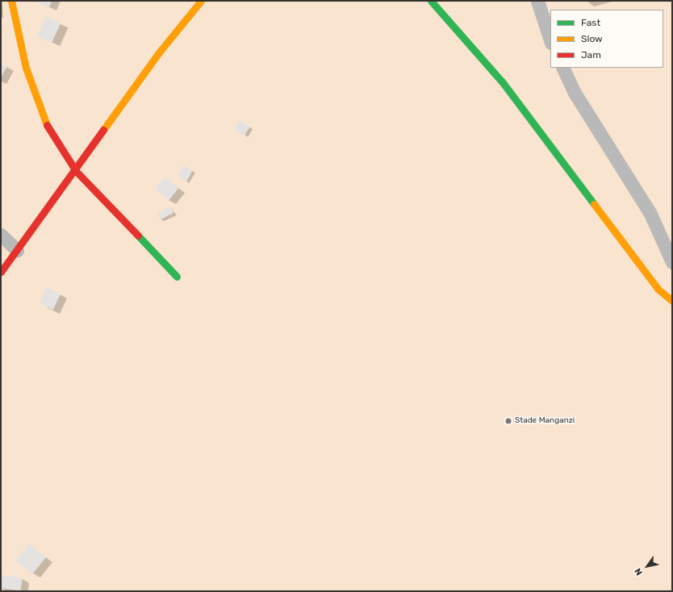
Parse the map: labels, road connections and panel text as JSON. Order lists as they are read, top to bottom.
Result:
{
  "places": ["Stade Manganzi"],
  "legend": ["Fast", "Slow", "Jam"],
  "north": "bottom left"
}
